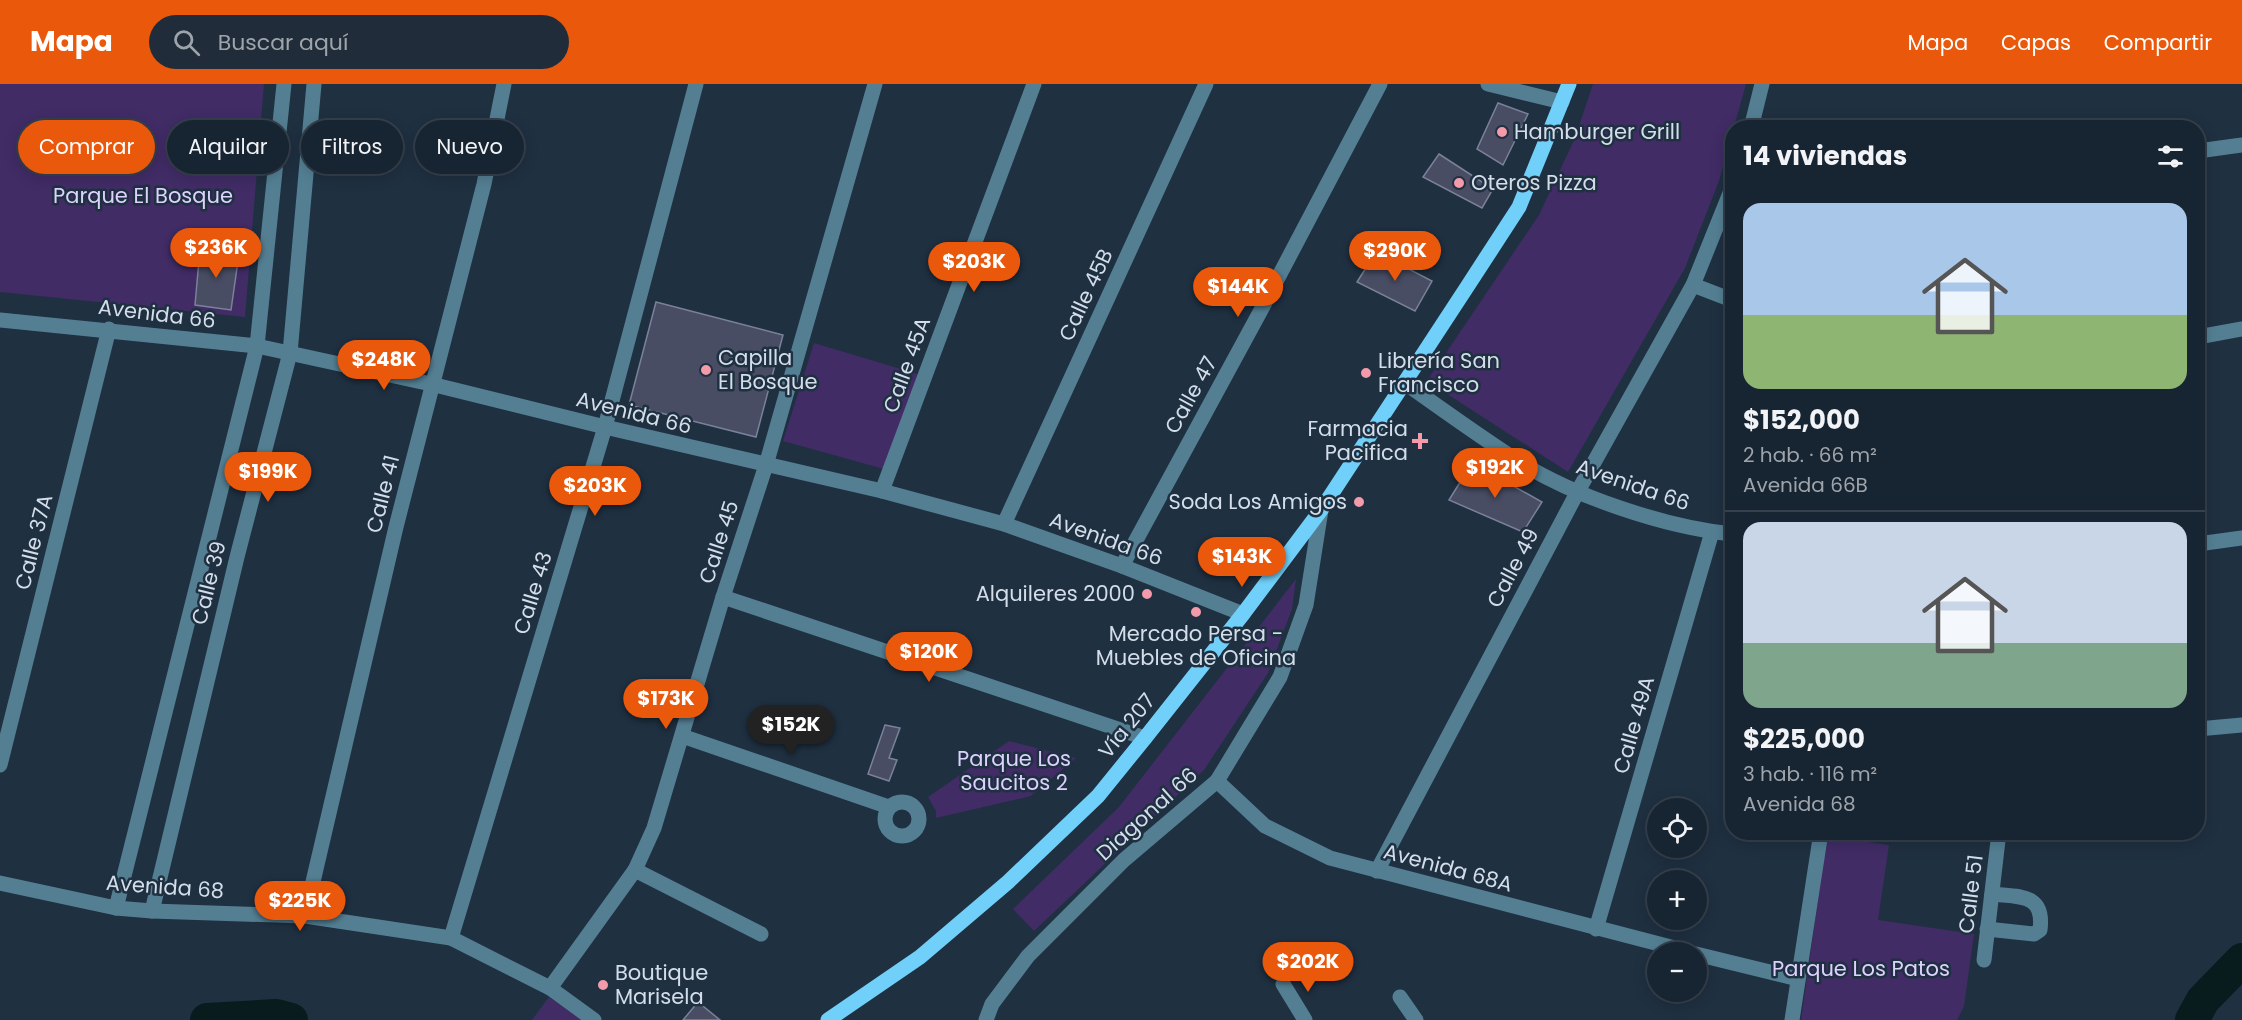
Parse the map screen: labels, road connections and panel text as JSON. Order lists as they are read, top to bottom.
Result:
{
  "streets": {
    "main road": ["Vía 207"],
    "street": [
      "Calle 45B",
      "Avenida 66",
      "Calle 45A",
      "Calle 47",
      "Calle 41",
      "Calle 37A",
      "Calle 45",
      "Calle 49",
      "Calle 39",
      "Calle 43",
      "Calle 49A",
      "Diagonal 66",
      "Avenida 68A",
      "Avenida 68",
      "Calle 51"
    ]
  },
  "crossings": [
    ["Calle 45B", "Avenida 66"],
    ["Avenida 66", "Calle 45A"],
    ["Avenida 66", "Calle 47"],
    ["Avenida 66", "Calle 41"],
    ["Avenida 66", "Calle 37A"],
    ["Avenida 66", "Calle 45"],
    ["Avenida 66", "Calle 49"],
    ["Avenida 66", "Calle 39"],
    ["Avenida 66", "Calle 43"],
    ["Avenida 66", "Calle 49A"],
    ["Avenida 66", "Vía 207"],
    ["Calle 41", "Avenida 68"],
    ["Calle 45", "Avenida 68"],
    ["Calle 49", "Avenida 68A"],
    ["Calle 39", "Avenida 68"],
    ["Calle 43", "Avenida 68"],
    ["Calle 49A", "Avenida 68A"],
    ["Vía 207", "Diagonal 66"],
    ["Diagonal 66", "Avenida 68A"]
  ],
  "parks": ["Parque El Bosque", "Parque Los Saucitos 2", "Parque Los Patos"],
  "places": {
    "other": [
      "Hamburger Grill",
      "Oteros Pizza",
      "Capilla El Bosque",
      "Librería San Francisco",
      "Soda Los Amigos",
      "Alquileres 2000",
      "Mercado Persa - Muebles de Oficina",
      "Boutique Marisela"
    ],
    "health": ["Farmacia Pacifica"]
  },
  "page": {
    "header": "Mapa",
    "search": "Buscar aquí",
    "nav": ["Mapa", "Capas", "Compartir"],
    "chip": [
      "Comprar",
      "Alquilar",
      "Filtros",
      "Nuevo"
    ],
    "heading": "14 viviendas",
    "list": [
      {
        "name": "$152,000",
        "note": "2 hab. · 66 m² · Avenida 66B"
      },
      {
        "name": "$225,000",
        "note": "3 hab. · 116 m² · Avenida 68"
      }
    ],
    "price": [
      "$236K",
      "$290K",
      "$203K",
      "$144K",
      "$248K",
      "$192K",
      "$199K",
      "$203K",
      "$143K",
      "$120K",
      "$173K",
      "$152K",
      "$225K",
      "$202K"
    ],
    "map_buttons": ["+", "−"]
  }
}
